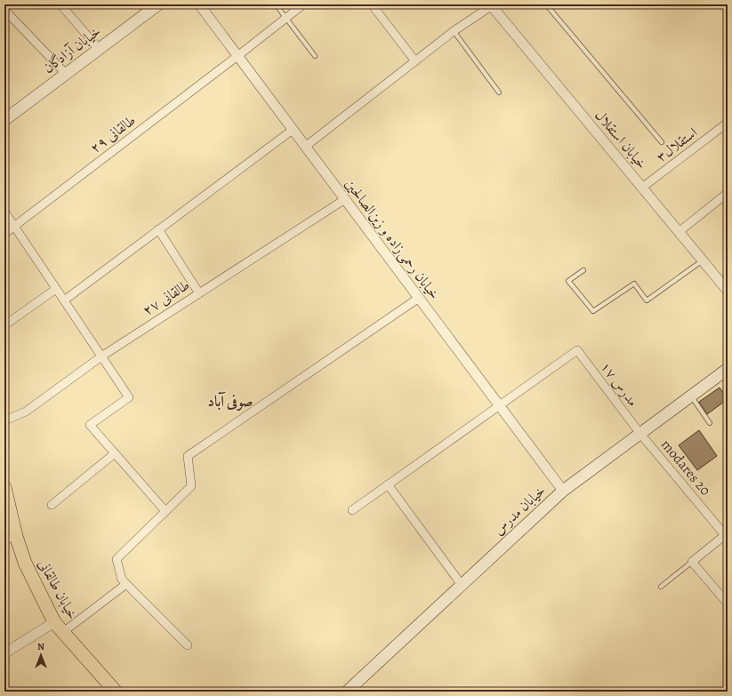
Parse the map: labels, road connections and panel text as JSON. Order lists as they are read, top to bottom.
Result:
{
  "streets": {
    "main road": ["خیابان آزادگان", "خیابان مدرس", "خیابان طالقانی"],
    "street": [
      "طالقانی ۲۹",
      "خیابان استقلال",
      "استقلال۳",
      "خیابان رحمی‌زاده و زین‌الصالحین",
      "طالقانی ۲۷",
      "مدرس ۱۷",
      "modares 20"
    ]
  },
  "crossings": [
    ["طالقانی ۲۹", "خیابان رحمی‌زاده و زین‌الصالحین"],
    ["خیابان استقلال", "استقلال۳"],
    ["خیابان رحمی‌زاده و زین‌الصالحین", "طالقانی ۲۷"],
    ["خیابان رحمی‌زاده و زین‌الصالحین", "مدرس ۱۷"],
    ["خیابان رحمی‌زاده و زین‌الصالحین", "خیابان مدرس"],
    ["مدرس ۱۷", "modares 20"],
    ["مدرس ۱۷", "خیابان مدرس"],
    ["modares 20", "خیابان مدرس"]
  ],
  "districts": ["صوفی آباد"],
  "north": "top"
}
